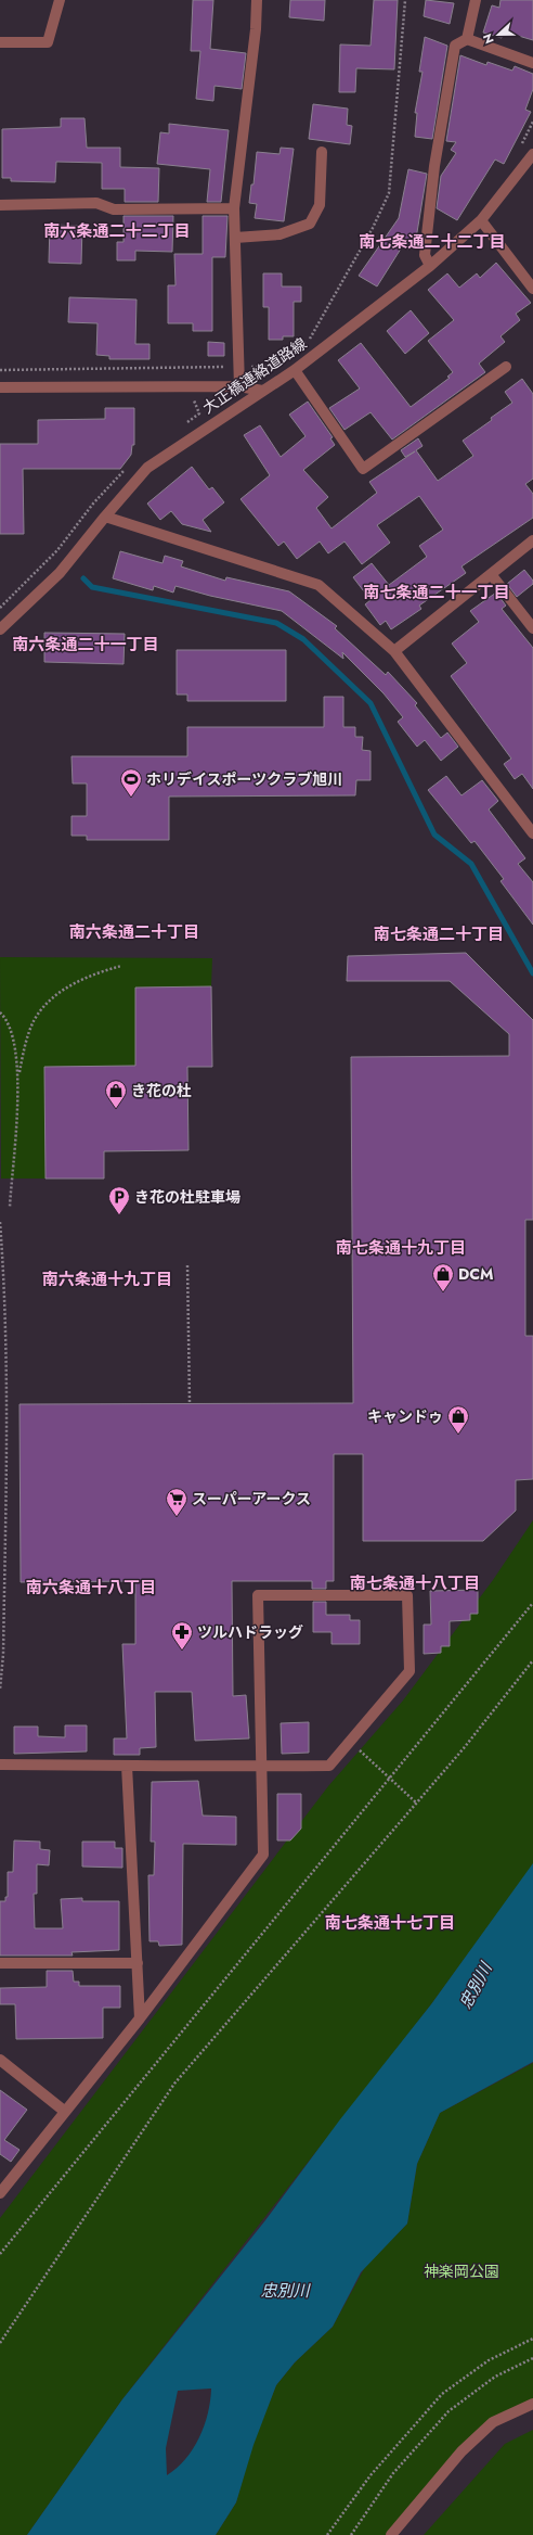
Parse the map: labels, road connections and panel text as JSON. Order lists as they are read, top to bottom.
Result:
{
  "streets": {
    "street": ["大正橋連絡道路線"]
  },
  "districts": [
    "南六条通二十二丁目",
    "南七条通二十二丁目",
    "南七条通二十一丁目",
    "南六条通二十一丁目",
    "南六条通二十丁目",
    "南七条通二十丁目",
    "南七条通十九丁目",
    "南六条通十九丁目",
    "南七条通十八丁目",
    "南六条通十八丁目",
    "南七条通十七丁目"
  ],
  "water": ["忠別川"],
  "parks": ["神楽岡公園"],
  "places": {
    "sports": ["ホリデイスポーツクラブ旭川"],
    "shop": ["き花の杜", "DCM", "キャンドゥ"],
    "parking": ["き花の杜駐車場"],
    "supermarket": ["スーパーアークス"],
    "pharmacy": ["ツルハドラッグ"]
  },
  "north": "left"
}
